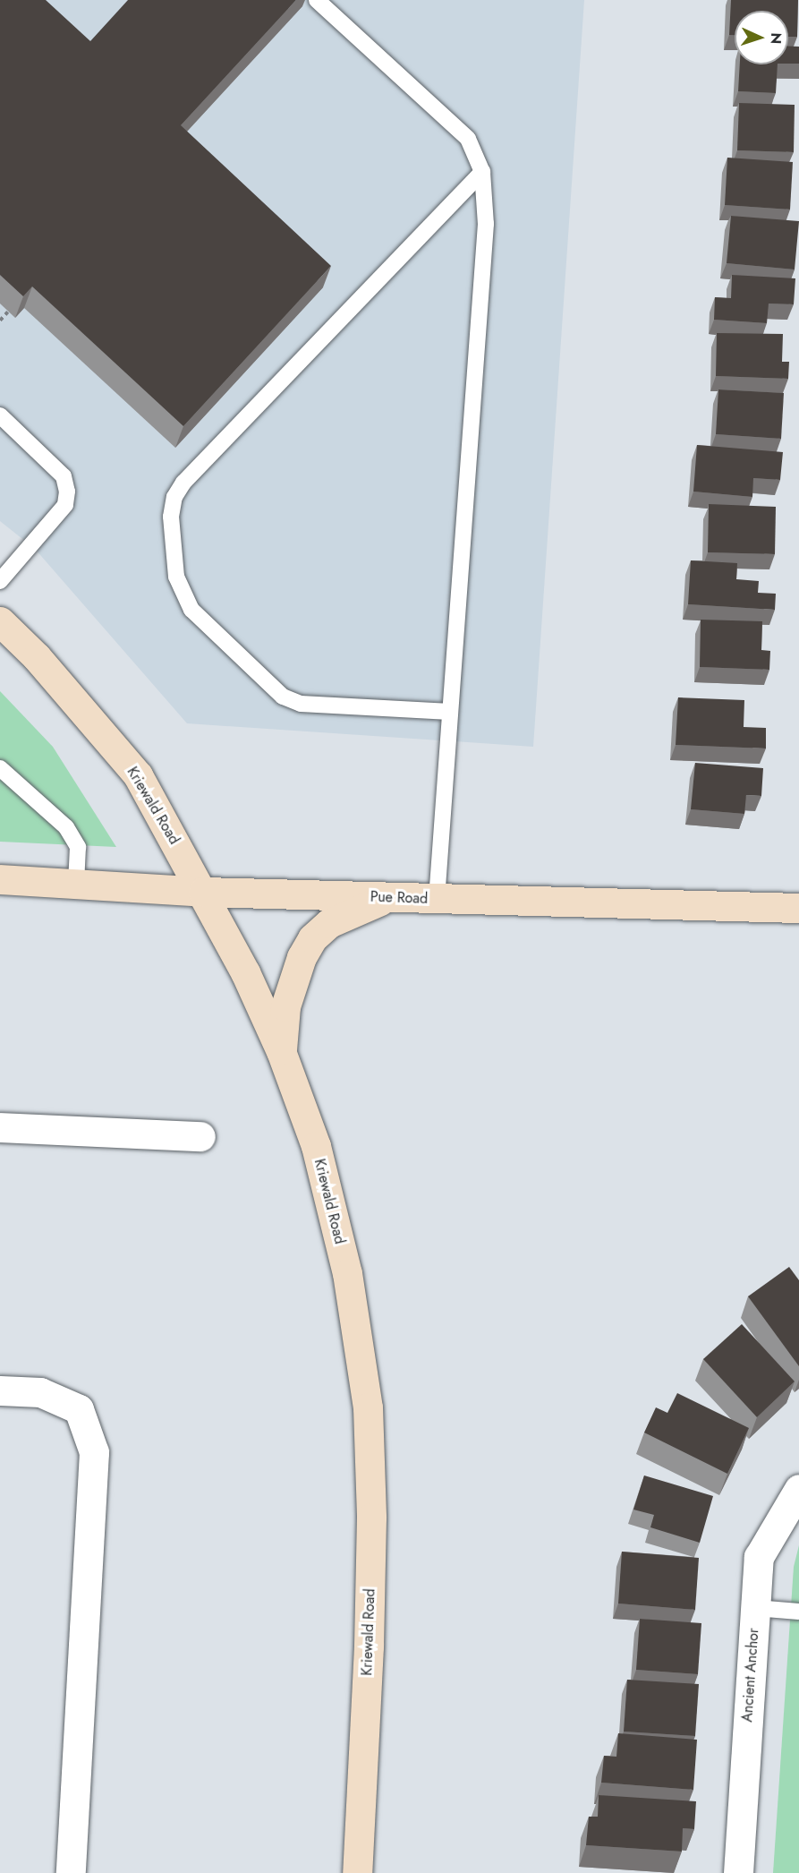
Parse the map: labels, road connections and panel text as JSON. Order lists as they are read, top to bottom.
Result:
{
  "streets": {
    "street": ["Kriewald Road", "Pue Road", "Ancient Anchor"]
  },
  "crossings": [
    ["Kriewald Road", "Pue Road"]
  ],
  "north": "right"
}
